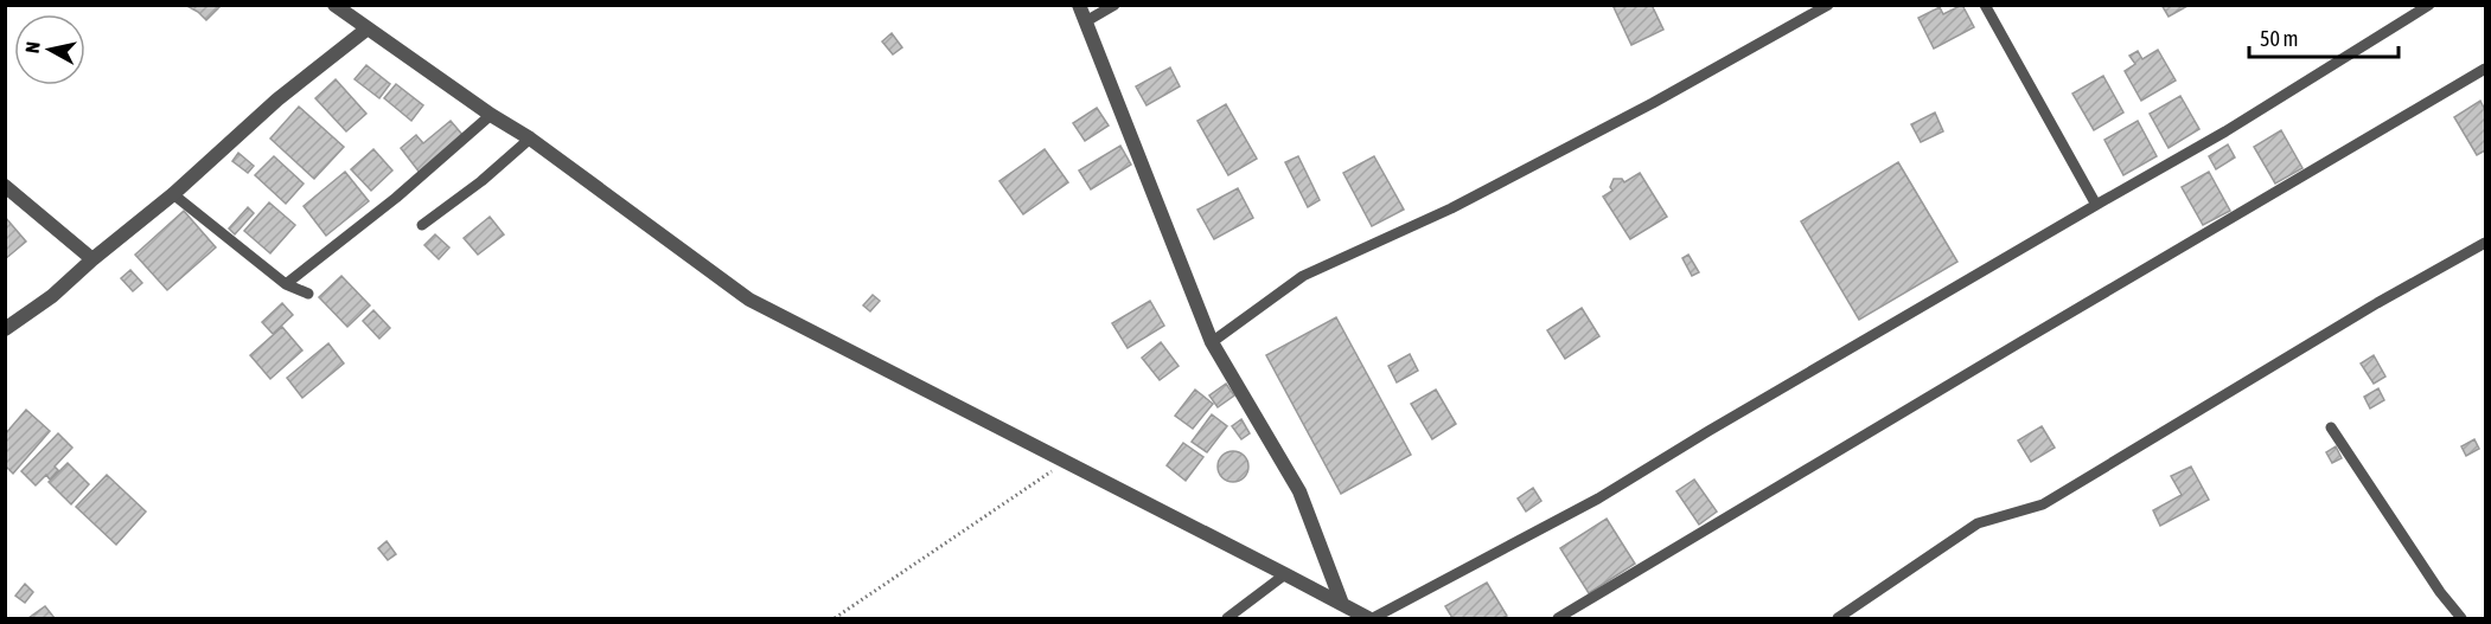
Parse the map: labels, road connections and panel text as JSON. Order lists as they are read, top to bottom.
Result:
{
  "scale_bar": "50 m",
  "north": "left"
}
